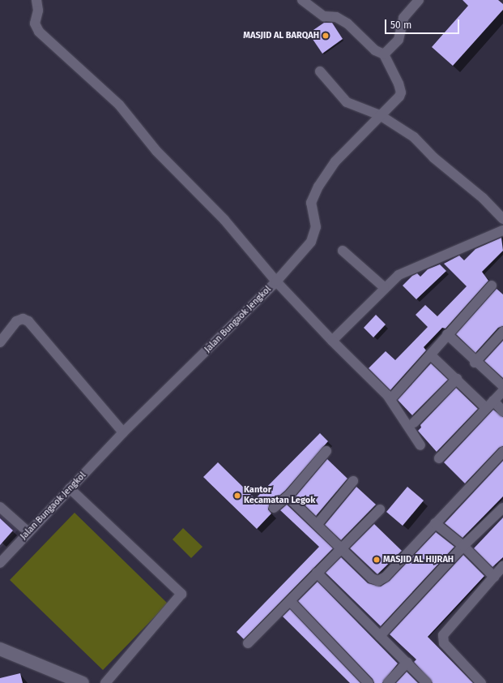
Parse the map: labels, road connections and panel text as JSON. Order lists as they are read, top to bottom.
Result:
{
  "streets": {
    "street": ["Jalan Bungaok Jengkol"]
  },
  "places": ["MASJID AL BARQAH", "Kantor Kecamatan Legok", "MASJID AL HIJRAH"],
  "scale_bar": "50 m"
}
